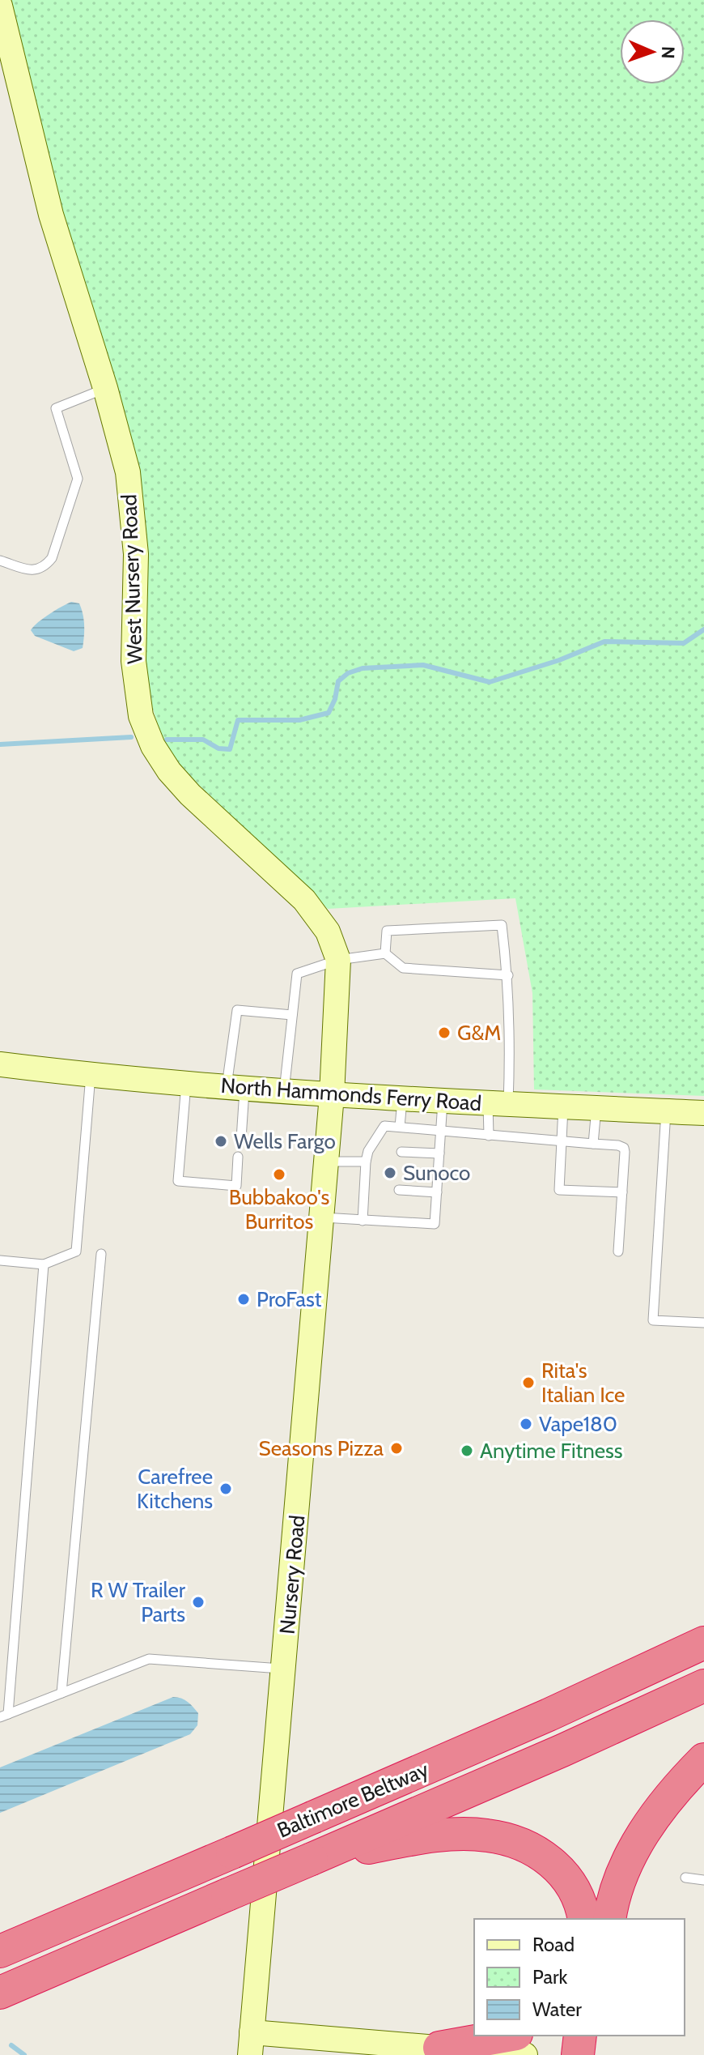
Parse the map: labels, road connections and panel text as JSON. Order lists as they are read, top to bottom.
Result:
{
  "streets": {
    "highway": ["Baltimore Beltway"],
    "main road": ["West Nursery Road", "North Hammonds Ferry Road", "Nursery Road"]
  },
  "crossings": [
    ["West Nursery Road", "North Hammonds Ferry Road"],
    ["West Nursery Road", "Nursery Road"],
    ["North Hammonds Ferry Road", "Nursery Road"]
  ],
  "places": [
    "G&M",
    "Wells Fargo",
    "Sunoco",
    "Bubbakoo's Burritos",
    "ProFast",
    "Rita's Italian Ice",
    "Vape180",
    "Seasons Pizza",
    "Anytime Fitness",
    "Carefree Kitchens",
    "R W Trailer Parts"
  ],
  "legend": ["Road", "Park", "Water"],
  "north": "right"
}
